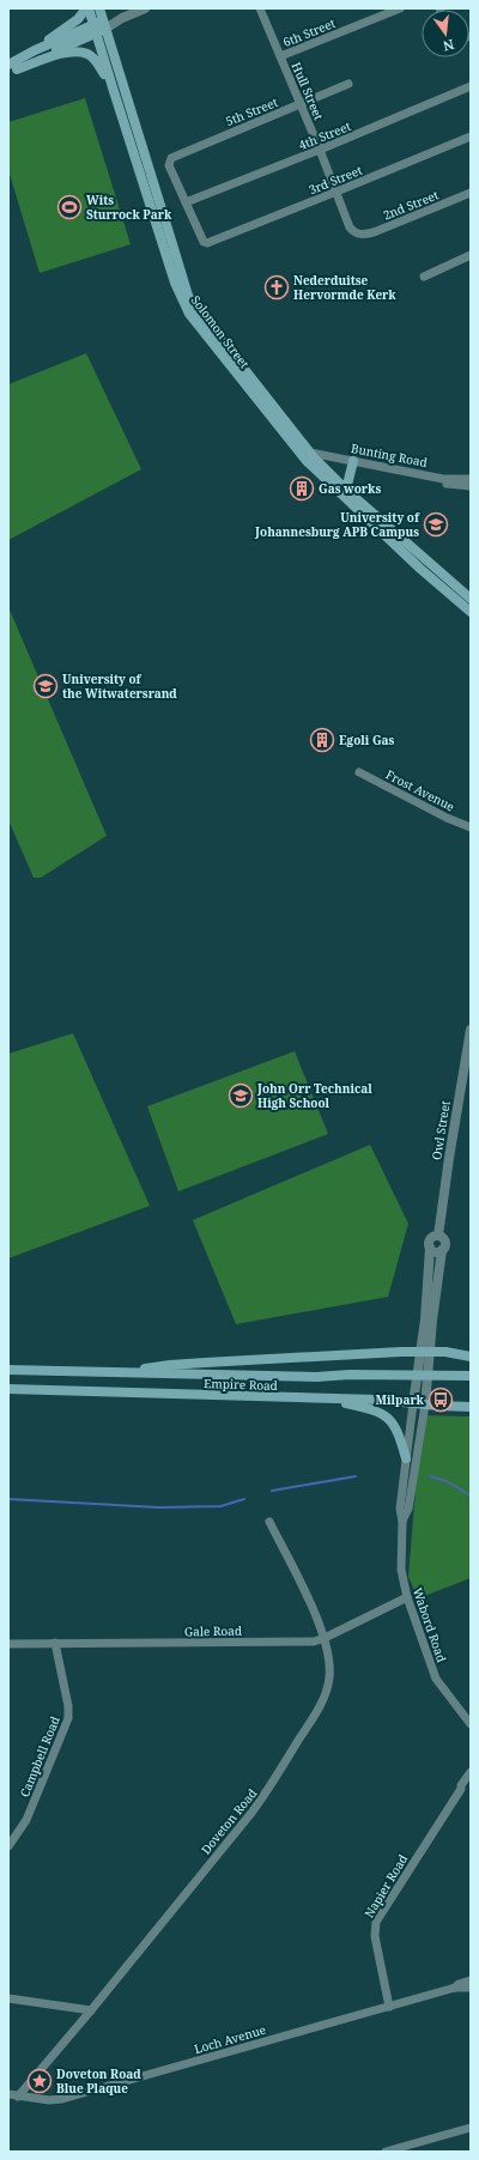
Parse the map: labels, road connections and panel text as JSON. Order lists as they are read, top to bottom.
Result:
{
  "streets": {
    "main road": ["Solomon Street", "Empire Road"],
    "street": [
      "6th Street",
      "Hull Street",
      "5th Street",
      "4th Street",
      "3rd Street",
      "2nd Street",
      "Bunting Road",
      "Frost Avenue",
      "Owl Street",
      "Wabord Road",
      "Gale Road",
      "Campbell Road",
      "Doveton Road",
      "Napier Road",
      "Loch Avenue"
    ]
  },
  "crossings": [
    ["6th Street", "Hull Street"],
    ["Hull Street", "5th Street"],
    ["Hull Street", "4th Street"],
    ["Hull Street", "3rd Street"],
    ["Hull Street", "2nd Street"],
    ["5th Street", "4th Street"],
    ["5th Street", "3rd Street"],
    ["4th Street", "3rd Street"],
    ["Solomon Street", "Bunting Road"],
    ["Empire Road", "Wabord Road"],
    ["Wabord Road", "Gale Road"],
    ["Gale Road", "Campbell Road"],
    ["Gale Road", "Doveton Road"],
    ["Doveton Road", "Loch Avenue"],
    ["Napier Road", "Loch Avenue"]
  ],
  "places": {
    "sports": ["Wits Sturrock Park"],
    "church": ["Nederduitse Hervormde Kerk"],
    "building": ["Gas works", "Egoli Gas"],
    "school or university": ["University of Johannesburg APB Campus", "University of the Witwatersrand", "John Orr Technical High School"],
    "bus stop": ["Milpark"],
    "place": ["Doveton Road Blue Plaque"]
  },
  "north": "bottom"
}
